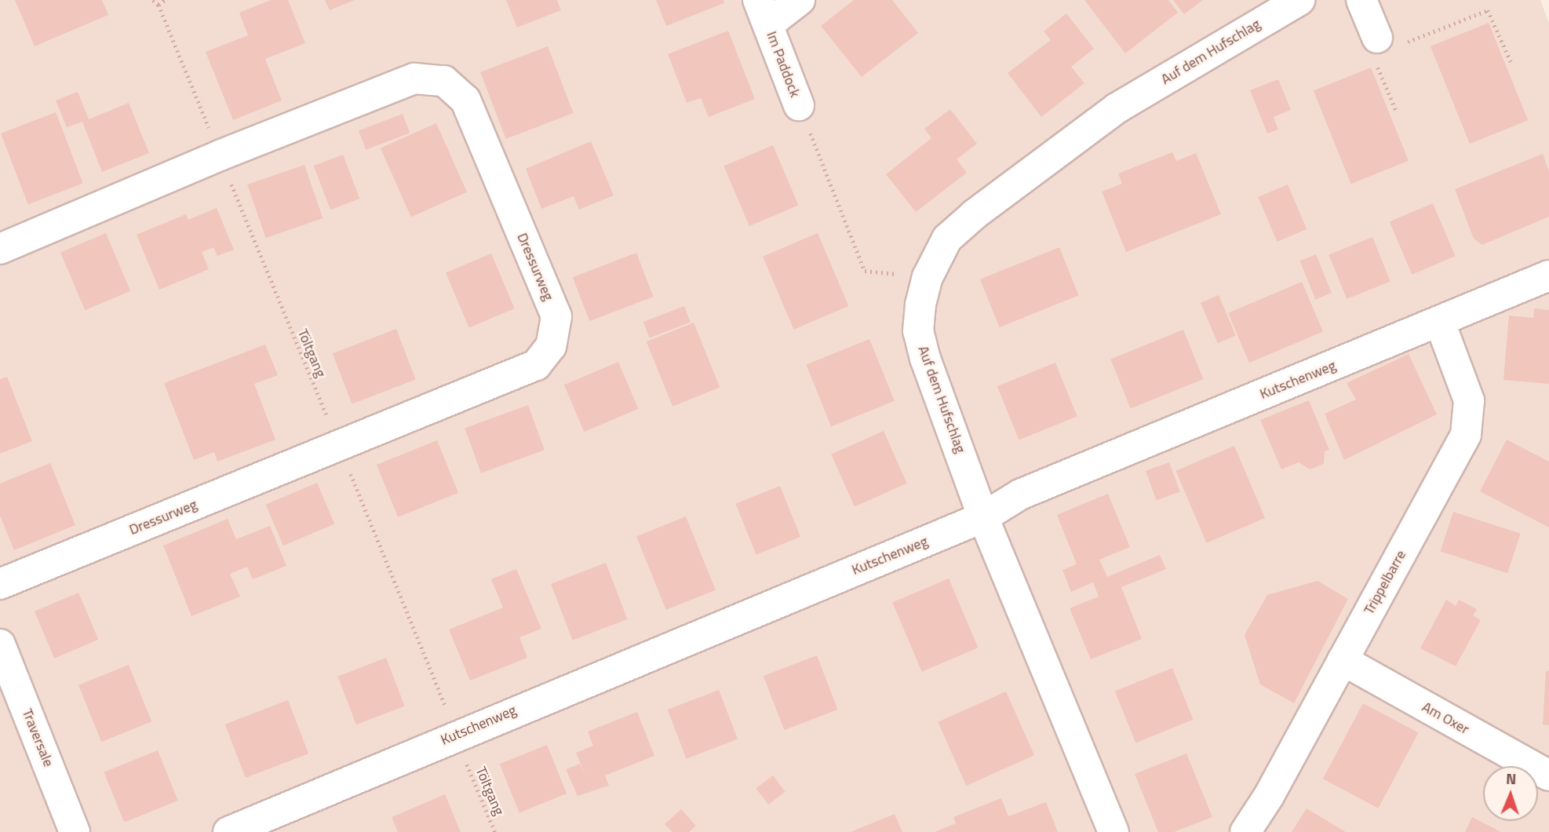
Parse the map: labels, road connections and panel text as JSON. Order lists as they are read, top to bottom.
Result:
{
  "streets": {
    "street": [
      "Auf dem Hufschlag",
      "Im Paddock",
      "Dressurweg",
      "Kutschenweg",
      "Trippelbarre",
      "Am Oxer",
      "Traversale"
    ],
    "path": ["Töltgang"]
  },
  "crossings": [
    ["Auf dem Hufschlag", "Kutschenweg"],
    ["Dressurweg", "Töltgang"],
    ["Kutschenweg", "Trippelbarre"],
    ["Trippelbarre", "Am Oxer"]
  ],
  "north": "top"
}
